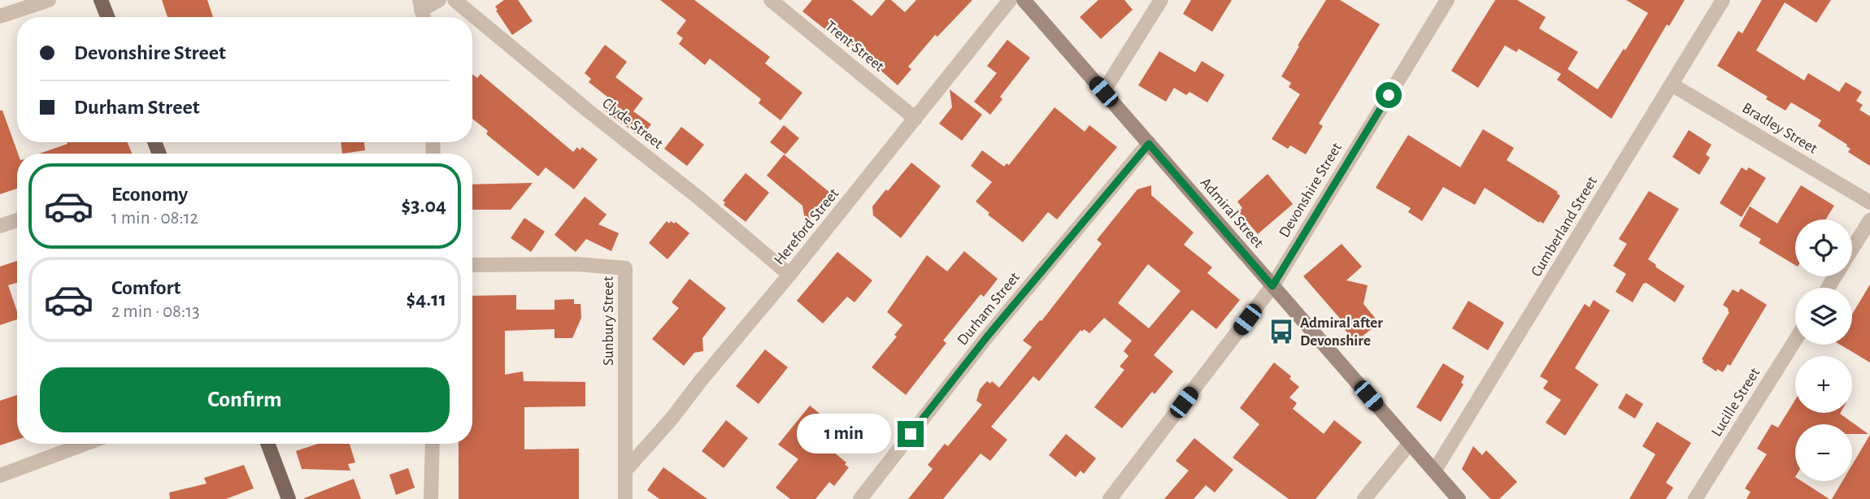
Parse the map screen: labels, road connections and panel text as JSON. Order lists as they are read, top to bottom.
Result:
{
  "streets": {
    "main road": ["Admiral Street"],
    "street": [
      "Trent Street",
      "Clyde Street",
      "Bradley Street",
      "Devonshire Street",
      "Hereford Street",
      "Cumberland Street",
      "Durham Street",
      "Sunbury Street",
      "Lucille Street"
    ]
  },
  "crossings": [
    ["Trent Street", "Hereford Street"],
    ["Clyde Street", "Hereford Street"],
    ["Bradley Street", "Cumberland Street"],
    ["Devonshire Street", "Admiral Street"],
    ["Admiral Street", "Cumberland Street"],
    ["Admiral Street", "Durham Street"],
    ["Hereford Street", "Sunbury Street"]
  ],
  "places": {
    "bus stop": ["Admiral after Devonshire"]
  },
  "page": {
    "banner": ["Devonshire Street", "Durham Street"],
    "list": [
      {
        "name": "Economy",
        "note": "1 min · 08:12",
        "value": "$3.04"
      },
      {
        "name": "Comfort",
        "note": "2 min · 08:13",
        "value": "$4.11"
      }
    ],
    "map_buttons": ["+", "−"],
    "buttons": "Confirm",
    "bubble": "1 min"
  }
}
